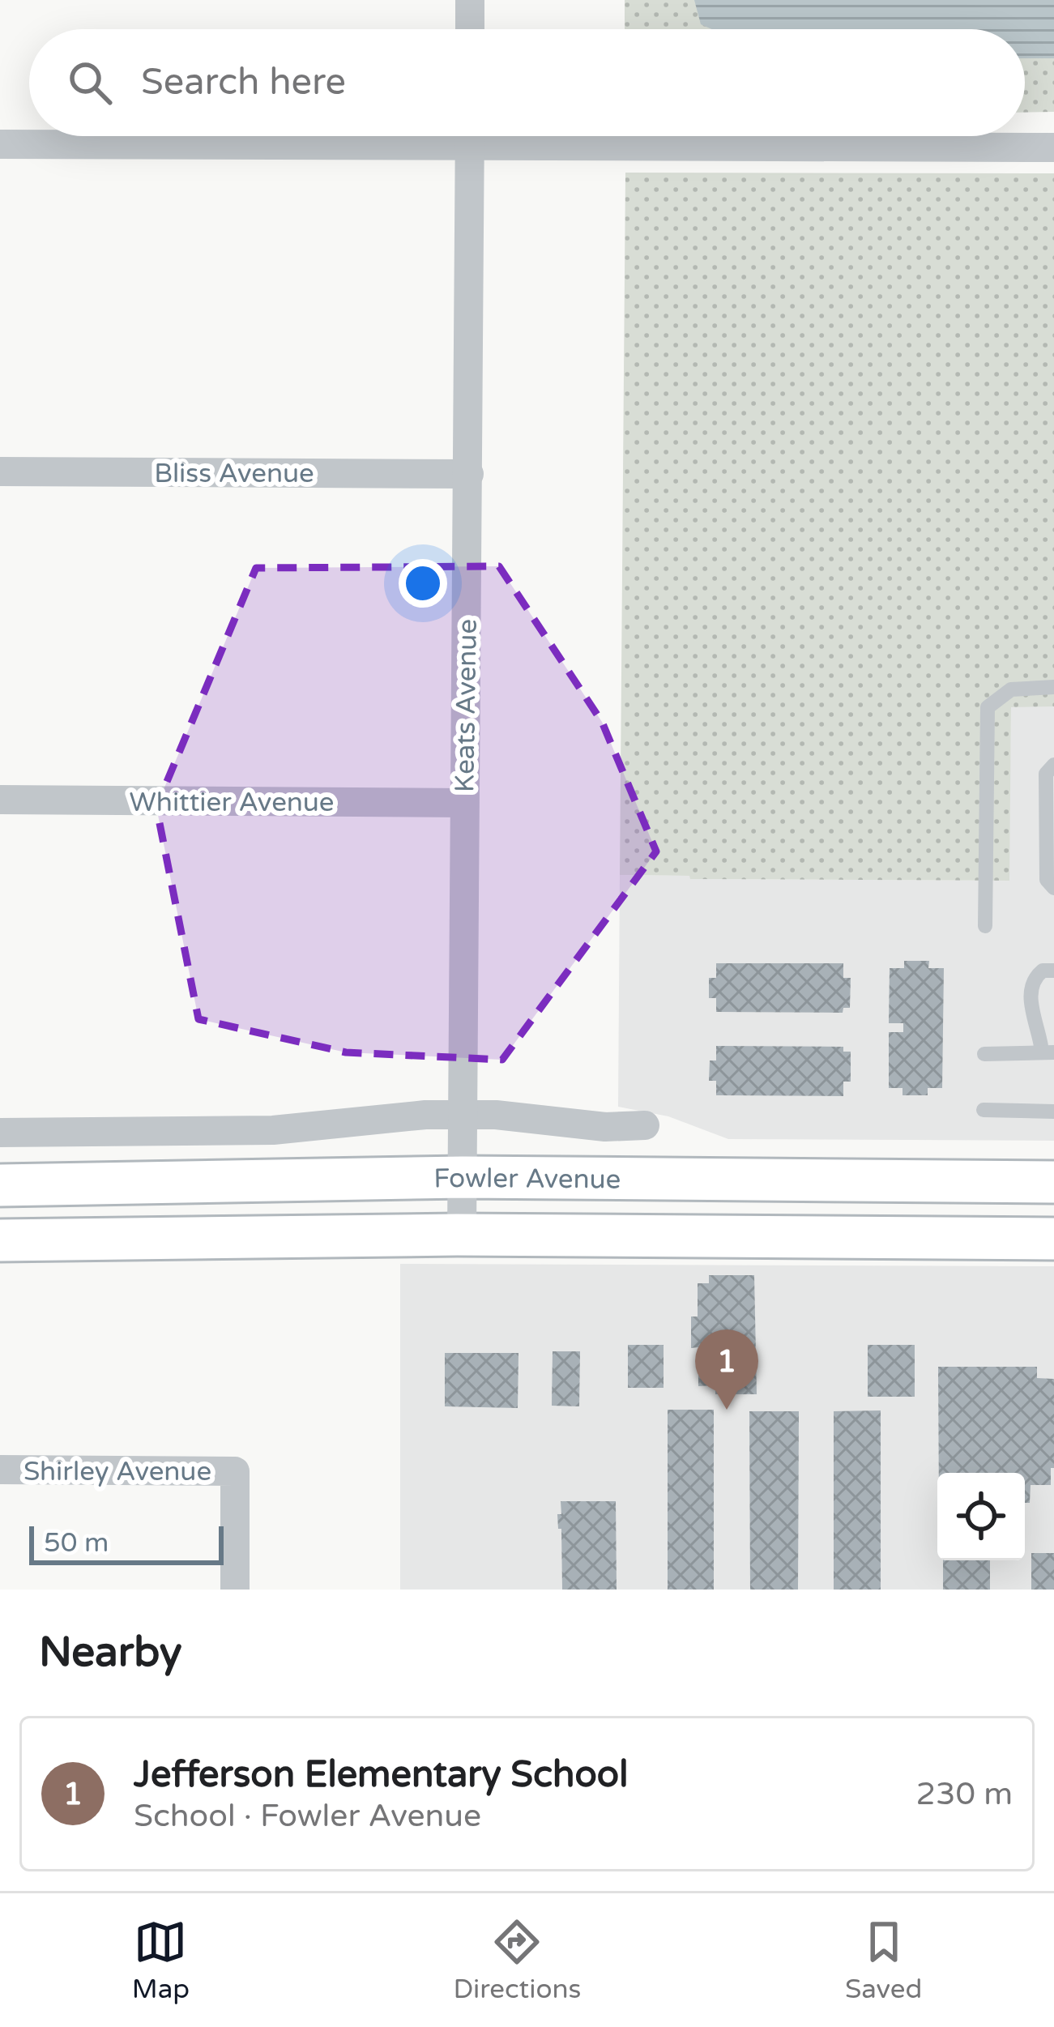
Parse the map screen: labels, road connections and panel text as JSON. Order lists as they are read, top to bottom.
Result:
{
  "streets": {
    "main road": ["Fowler Avenue"],
    "street": [
      "Bliss Avenue",
      "Keats Avenue",
      "Whittier Avenue",
      "Shirley Avenue"
    ]
  },
  "crossings": [
    ["Bliss Avenue", "Keats Avenue"],
    ["Keats Avenue", "Whittier Avenue"],
    ["Keats Avenue", "Fowler Avenue"]
  ],
  "scale_bar": "50 m",
  "page": {
    "search": "Search here",
    "pins": "1",
    "scale": "50 m",
    "heading": "Nearby",
    "list": [
      {
        "mark": "1",
        "name": "Jefferson Elementary School",
        "note": "School · Fowler Avenue",
        "value": "230 m"
      }
    ],
    "nav": ["Map", "Directions", "Saved"]
  }
}
